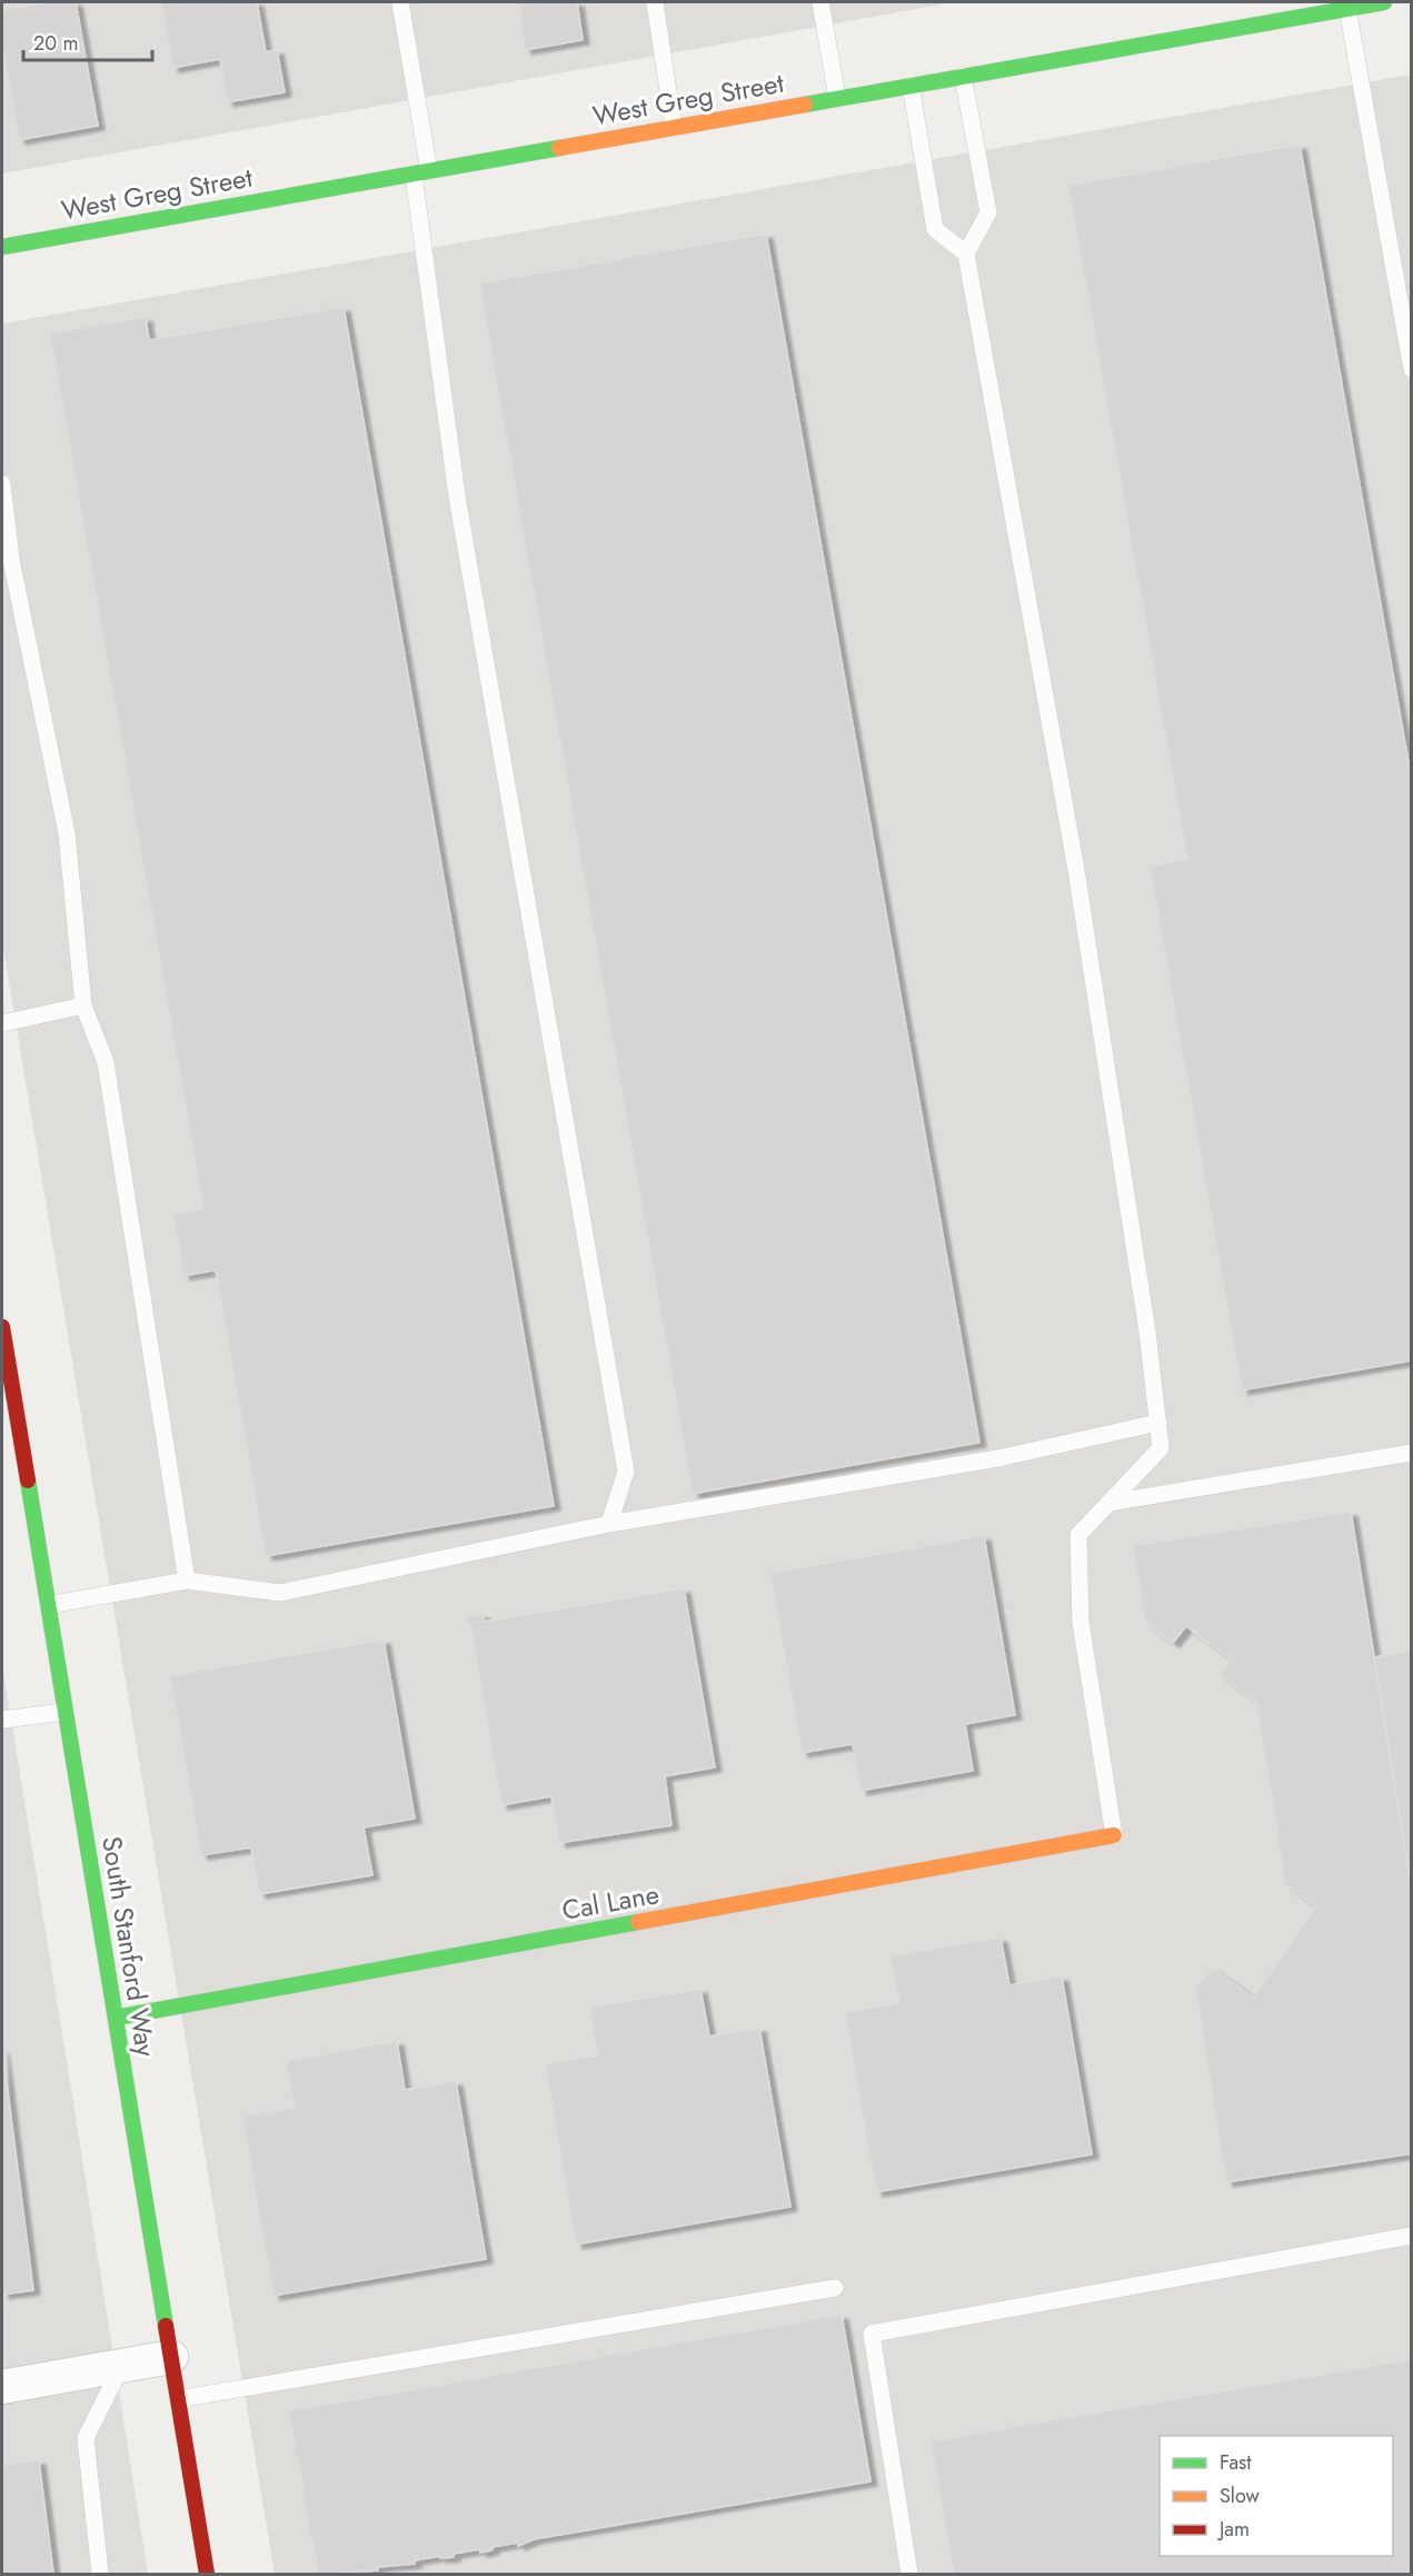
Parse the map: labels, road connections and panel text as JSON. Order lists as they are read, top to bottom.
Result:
{
  "streets": {
    "street": ["West Greg Street", "Cal Lane", "South Stanford Way"]
  },
  "crossings": [
    ["Cal Lane", "South Stanford Way"]
  ],
  "legend": ["Fast", "Slow", "Jam"],
  "scale_bar": "20 m"
}
